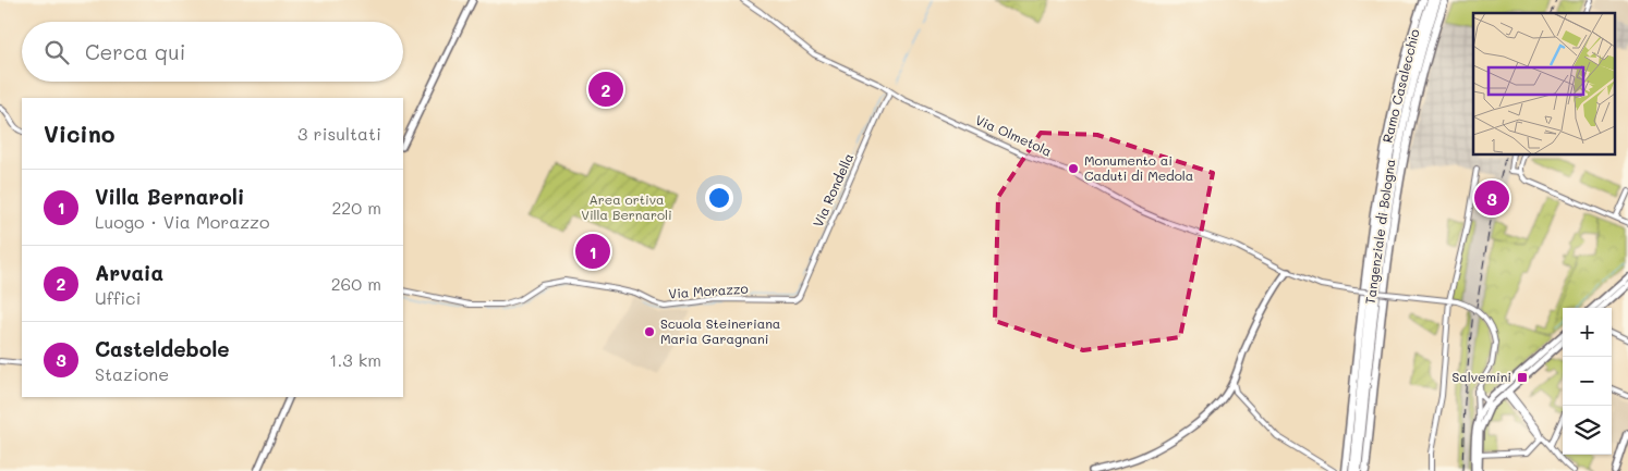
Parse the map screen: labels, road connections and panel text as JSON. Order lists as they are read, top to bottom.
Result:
{
  "streets": {
    "highway": ["Ramo Casalecchio", "Tangenziale di Bologna"],
    "street": ["Via Olmetola", "Via Rondella", "Via Morazzo"]
  },
  "crossings": [
    ["Via Olmetola", "Via Rondella"],
    ["Via Rondella", "Via Morazzo"]
  ],
  "parks": ["Area ortiva Villa Bernaroli"],
  "places": {
    "other": ["Monumento ai Caduti di Medola", "Scuola Steineriana Maria Garagnani"],
    "transit": ["Salvemini"]
  },
  "page": {
    "search": "Cerca qui",
    "pins": ["2", "3", "1"],
    "heading": ["Vicino", "3 risultati"],
    "list": [
      {
        "mark": "1",
        "name": "Villa Bernaroli",
        "note": "Luogo · Via Morazzo",
        "value": "220 m"
      },
      {
        "mark": "2",
        "name": "Arvaia",
        "note": "Uffici",
        "value": "260 m"
      },
      {
        "mark": "3",
        "name": "Casteldebole",
        "note": "Stazione",
        "value": "1.3 km"
      }
    ],
    "map_buttons": ["+", "−"]
  }
}
